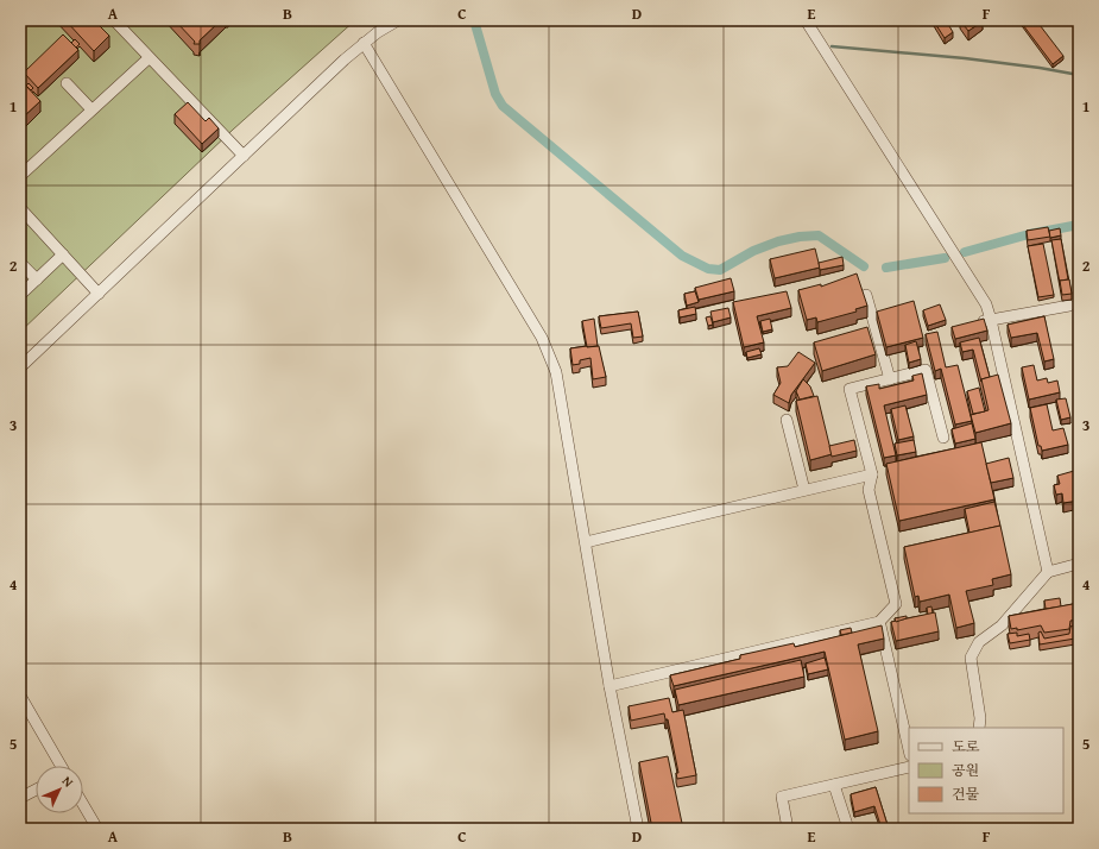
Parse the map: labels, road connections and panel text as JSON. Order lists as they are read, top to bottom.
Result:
{
  "legend": ["도로", "공원", "건물"],
  "north": "top right",
  "grid": {
    "columns": [
      "A",
      "B",
      "C",
      "D",
      "E",
      "F"
    ],
    "rows": [
      "1",
      "2",
      "3",
      "4",
      "5"
    ]
  }
}
